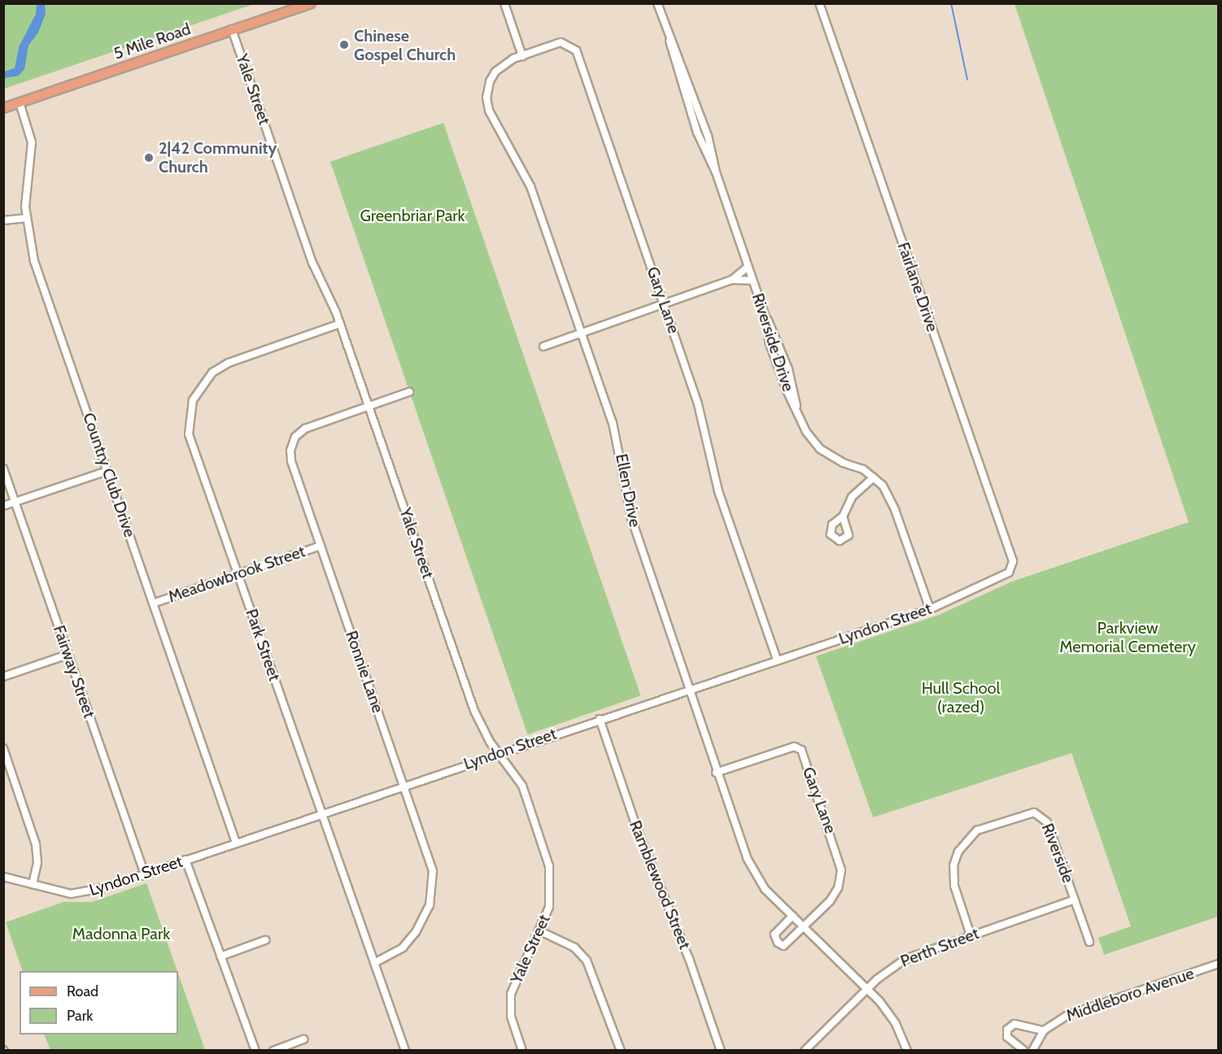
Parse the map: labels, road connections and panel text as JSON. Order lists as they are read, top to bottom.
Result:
{
  "streets": {
    "main road": ["5 Mile Road"],
    "street": [
      "Yale Street",
      "Fairlane Drive",
      "Gary Lane",
      "Riverside Drive",
      "Country Club Drive",
      "Ellen Drive",
      "Meadowbrook Street",
      "Lyndon Street",
      "Park Street",
      "Fairway Street",
      "Ronnie Lane",
      "Riverside",
      "Ramblewood Street",
      "Perth Street",
      "Middleboro Avenue"
    ]
  },
  "crossings": [
    ["5 Mile Road", "Yale Street"],
    ["5 Mile Road", "Country Club Drive"],
    ["Yale Street", "Lyndon Street"],
    ["Yale Street", "Park Street"],
    ["Yale Street", "Ronnie Lane"],
    ["Fairlane Drive", "Lyndon Street"],
    ["Gary Lane", "Ellen Drive"],
    ["Gary Lane", "Lyndon Street"],
    ["Riverside Drive", "Lyndon Street"],
    ["Country Club Drive", "Meadowbrook Street"],
    ["Country Club Drive", "Lyndon Street"],
    ["Ellen Drive", "Lyndon Street"],
    ["Ellen Drive", "Perth Street"],
    ["Meadowbrook Street", "Park Street"],
    ["Meadowbrook Street", "Ronnie Lane"],
    ["Lyndon Street", "Park Street"],
    ["Lyndon Street", "Fairway Street"],
    ["Lyndon Street", "Ronnie Lane"],
    ["Lyndon Street", "Ramblewood Street"],
    ["Park Street", "Ronnie Lane"],
    ["Riverside", "Perth Street"]
  ],
  "parks": [
    "Greenbriar Park",
    "Parkview Memorial Cemetery",
    "Hull School (razed)",
    "Madonna Park"
  ],
  "places": ["Chinese Gospel Church", "2|42 Community Church"],
  "legend": ["Road", "Park"]
}
